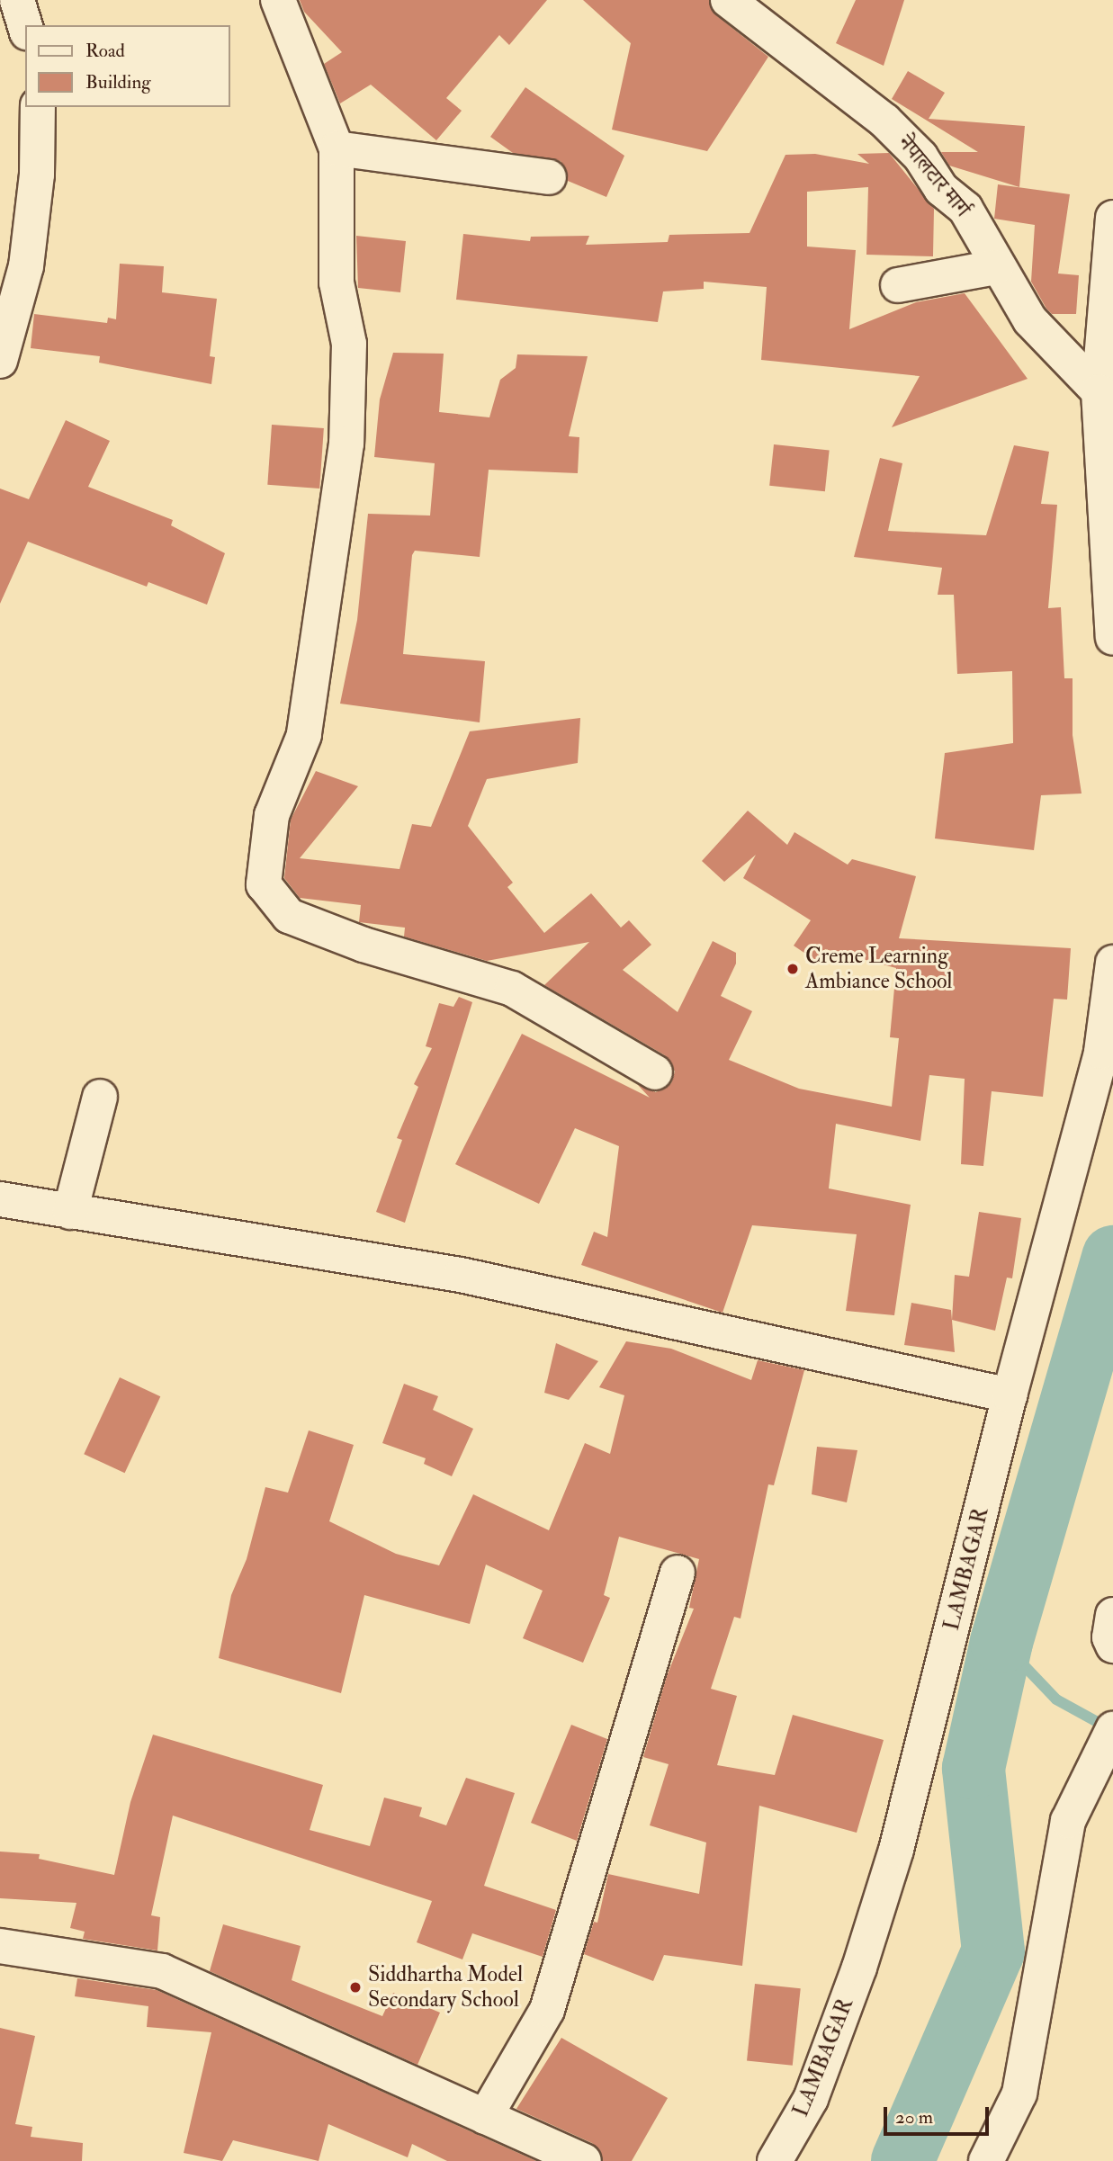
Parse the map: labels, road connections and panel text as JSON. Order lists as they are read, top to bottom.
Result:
{
  "streets": {
    "street": ["नेपालटार मार्ग", "LAMBAGAR"]
  },
  "places": ["Creme Learning Ambiance School", "Siddhartha Model Secondary School"],
  "legend": ["Road", "Building"],
  "scale_bar": "20 m"
}
